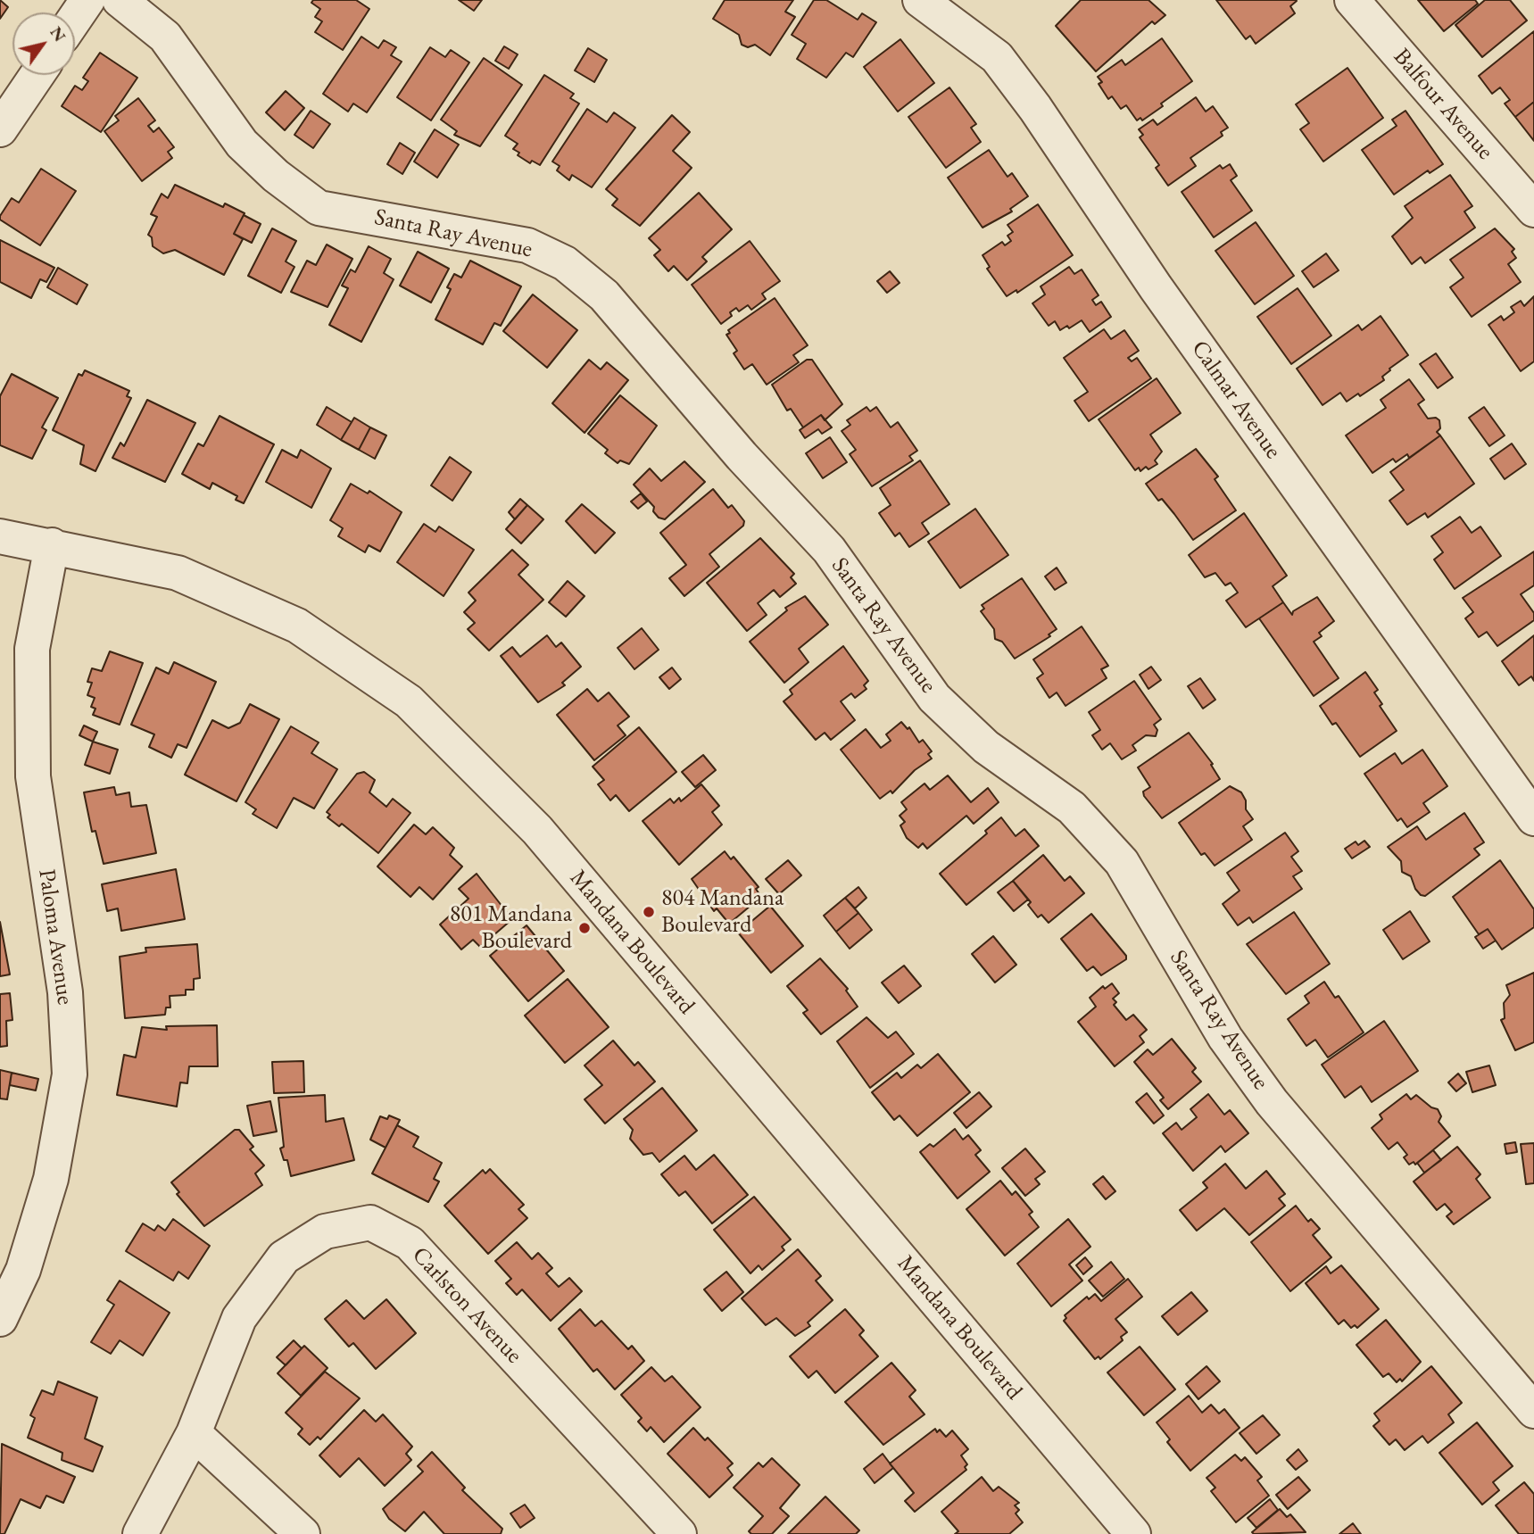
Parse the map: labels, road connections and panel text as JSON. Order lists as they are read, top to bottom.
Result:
{
  "streets": {
    "street": [
      "Balfour Avenue",
      "Santa Ray Avenue",
      "Calmar Avenue",
      "Paloma Avenue",
      "Mandana Boulevard",
      "Carlston Avenue"
    ]
  },
  "crossings": [
    ["Paloma Avenue", "Mandana Boulevard"]
  ],
  "places": ["804 Mandana Boulevard", "801 Mandana Boulevard"],
  "north": "top right"
}
